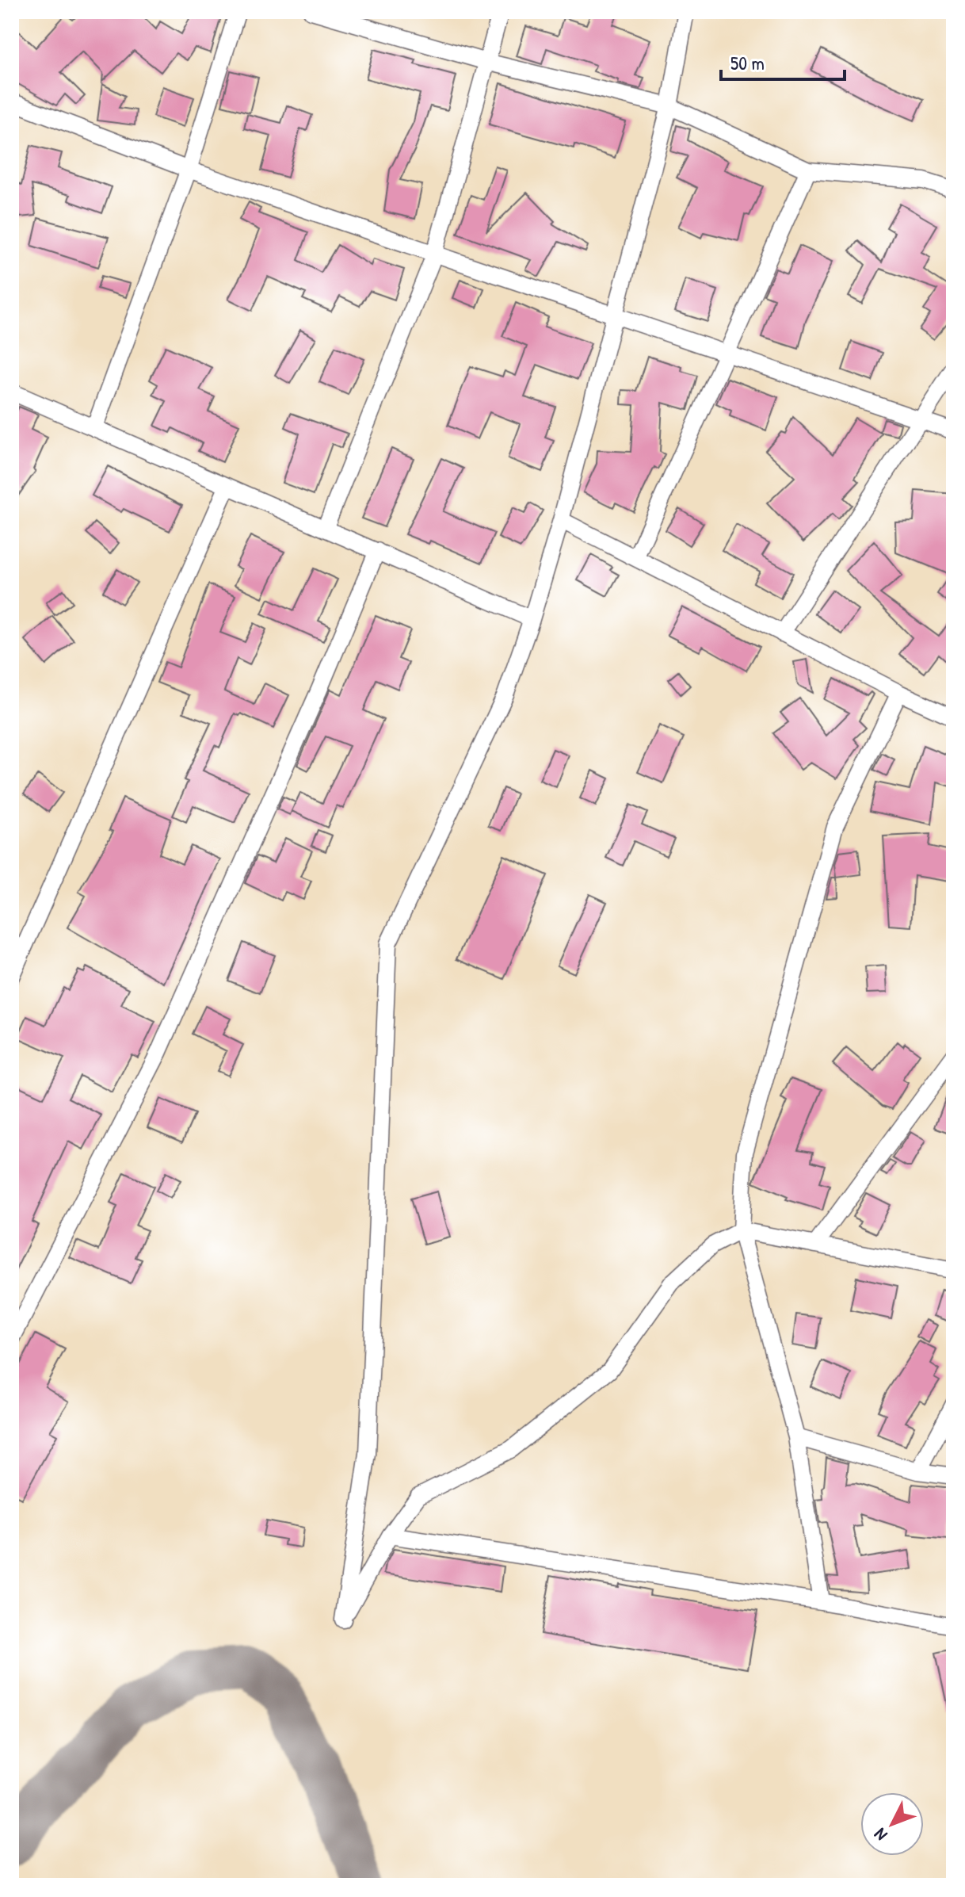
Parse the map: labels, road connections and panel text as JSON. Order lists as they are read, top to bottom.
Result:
{
  "scale_bar": "50 m",
  "north": "bottom left"
}
